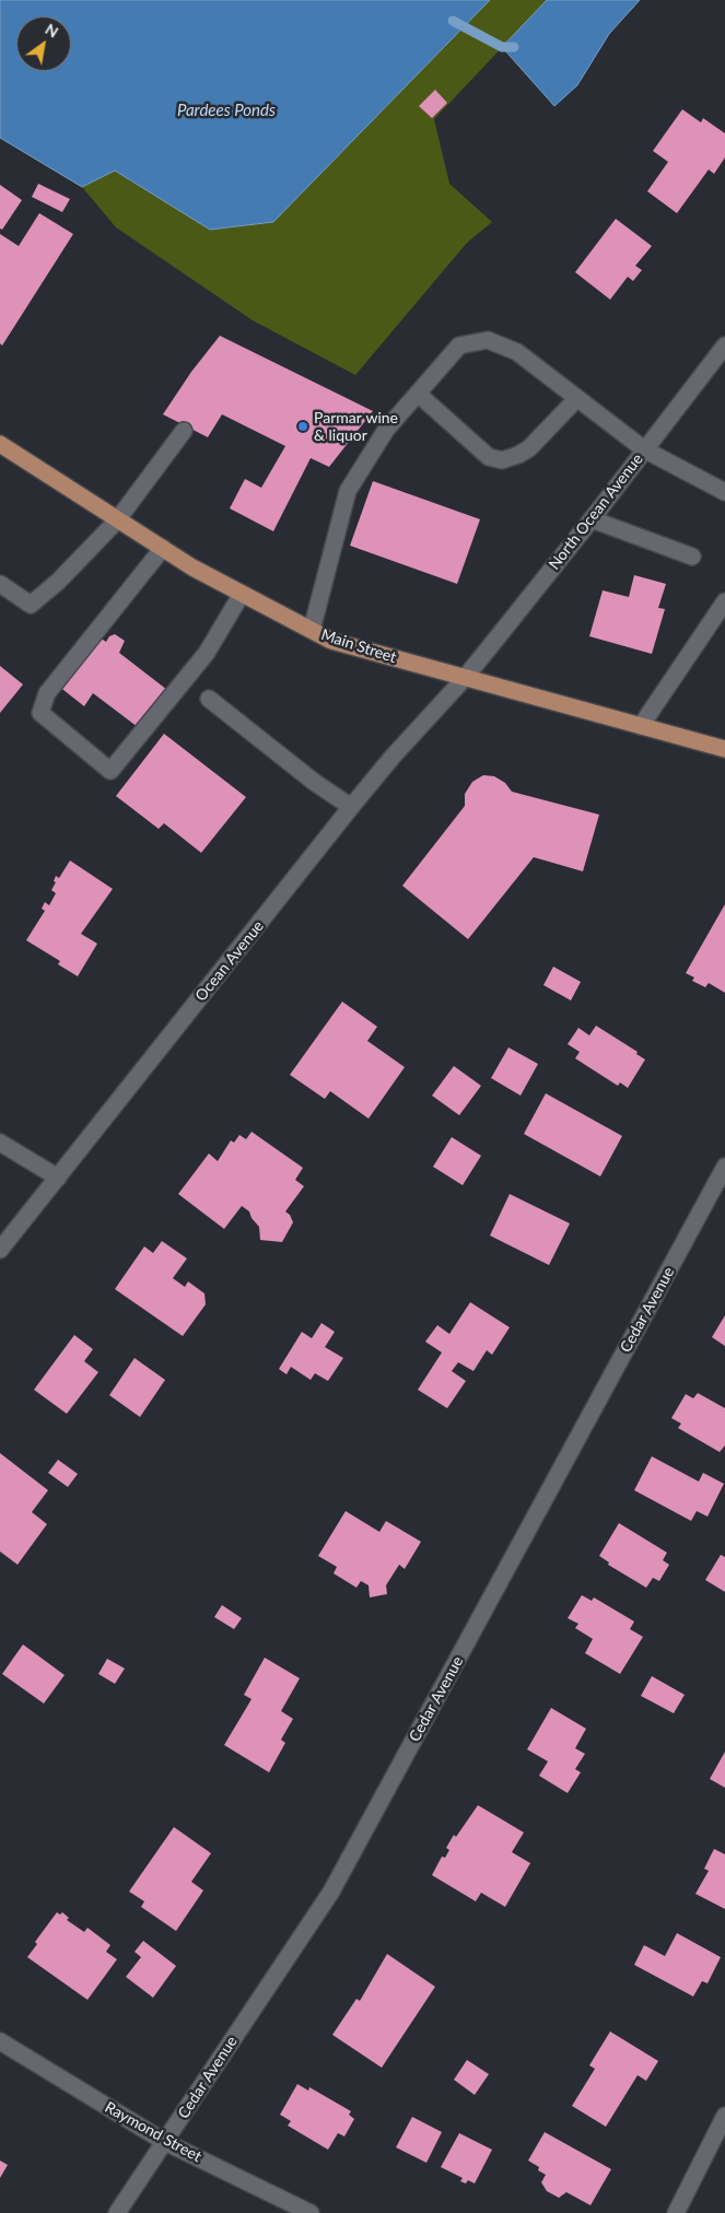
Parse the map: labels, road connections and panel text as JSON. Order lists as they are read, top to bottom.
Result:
{
  "streets": {
    "main road": ["Main Street"],
    "street": [
      "North Ocean Avenue",
      "Ocean Avenue",
      "Cedar Avenue",
      "Raymond Street"
    ]
  },
  "crossings": [
    ["North Ocean Avenue", "Main Street"],
    ["North Ocean Avenue", "Ocean Avenue"],
    ["Main Street", "Ocean Avenue"],
    ["Cedar Avenue", "Raymond Street"]
  ],
  "water": ["Pardees Ponds"],
  "places": ["Parmar wine & liquor"],
  "north": "top right"
}
